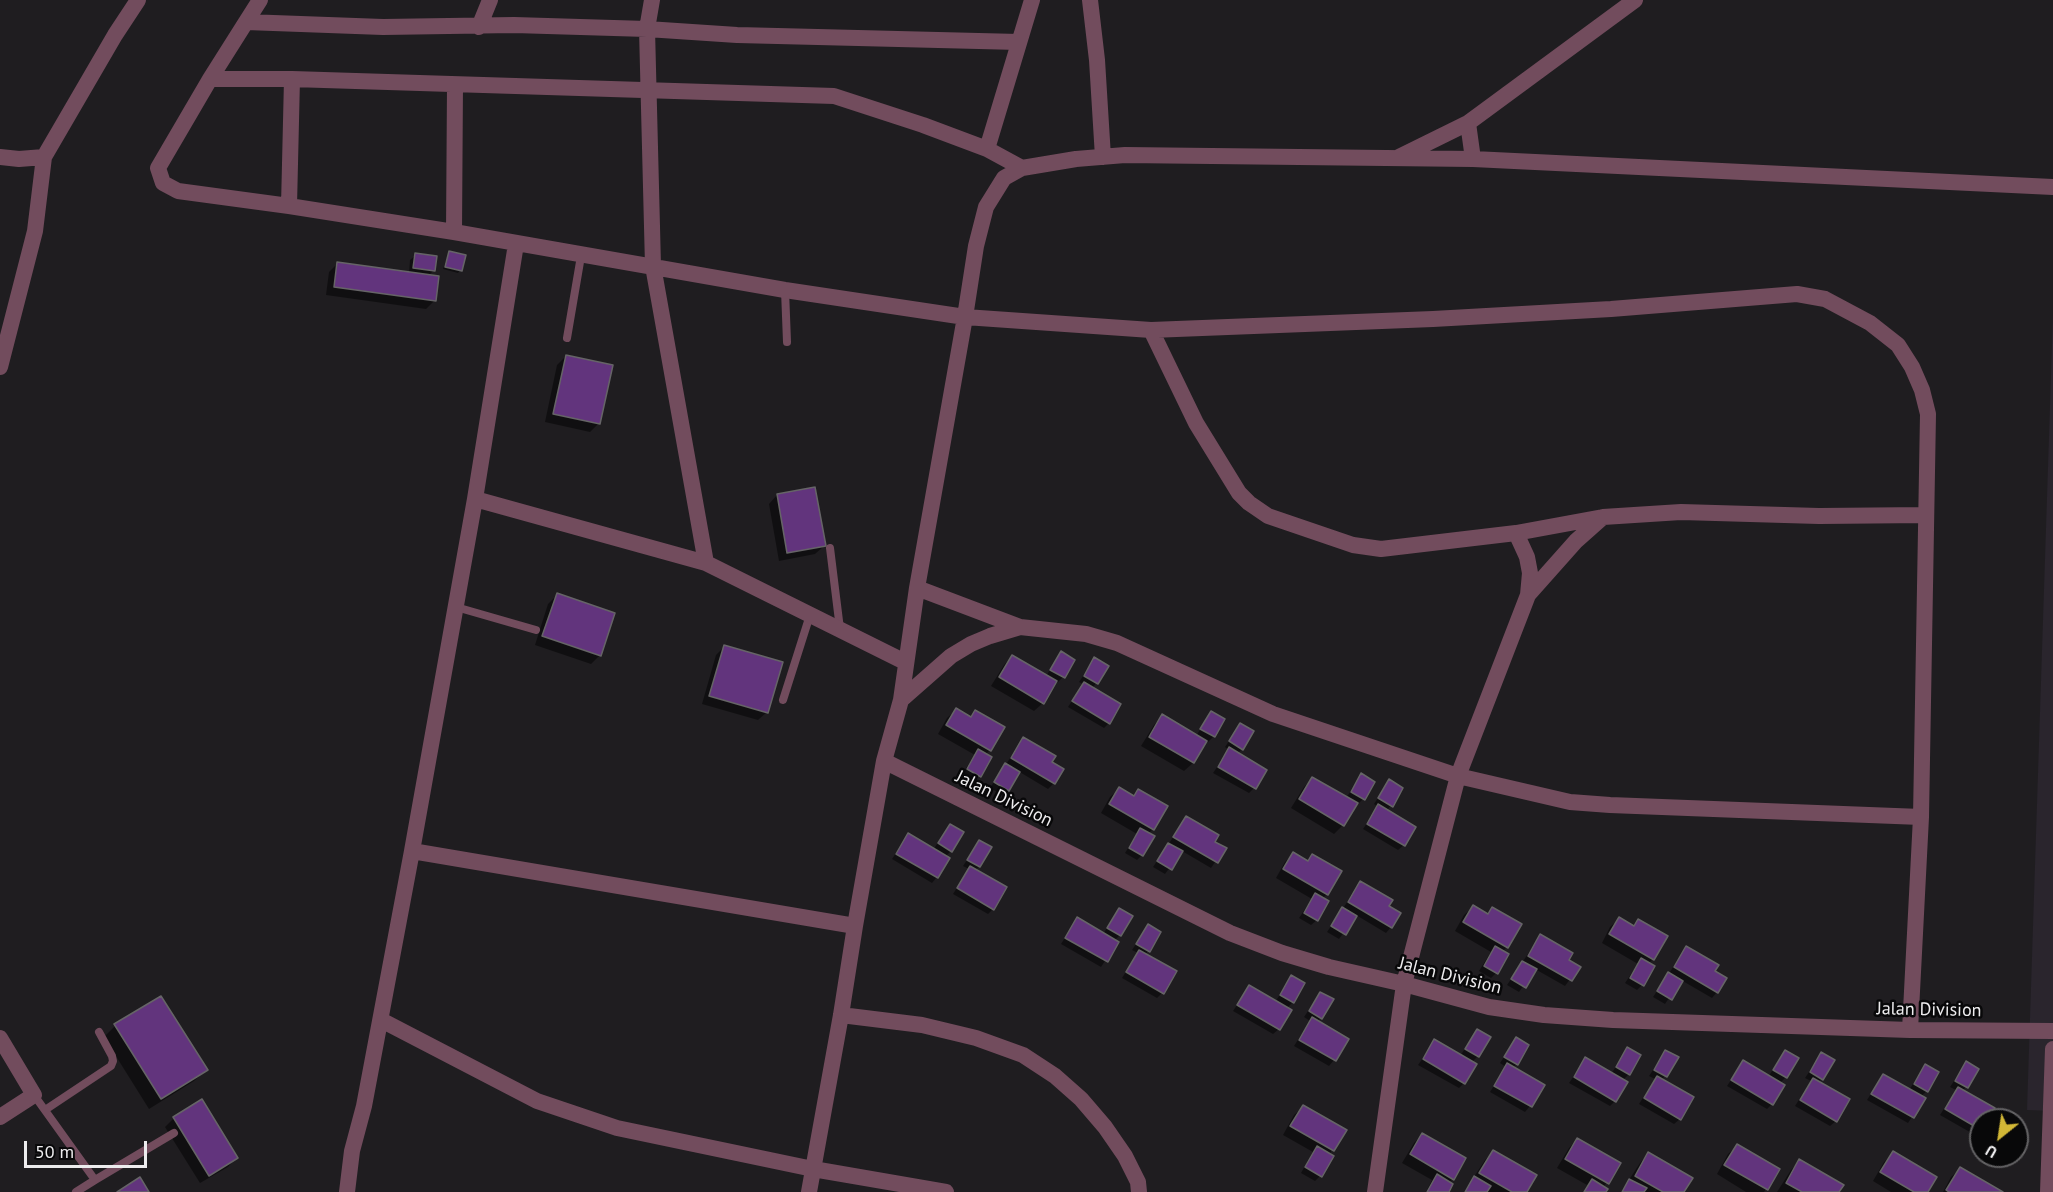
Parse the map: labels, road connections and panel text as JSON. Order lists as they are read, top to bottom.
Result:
{
  "streets": {
    "street": ["Jalan Division"]
  },
  "scale_bar": "50 m",
  "north": "bottom left"
}
